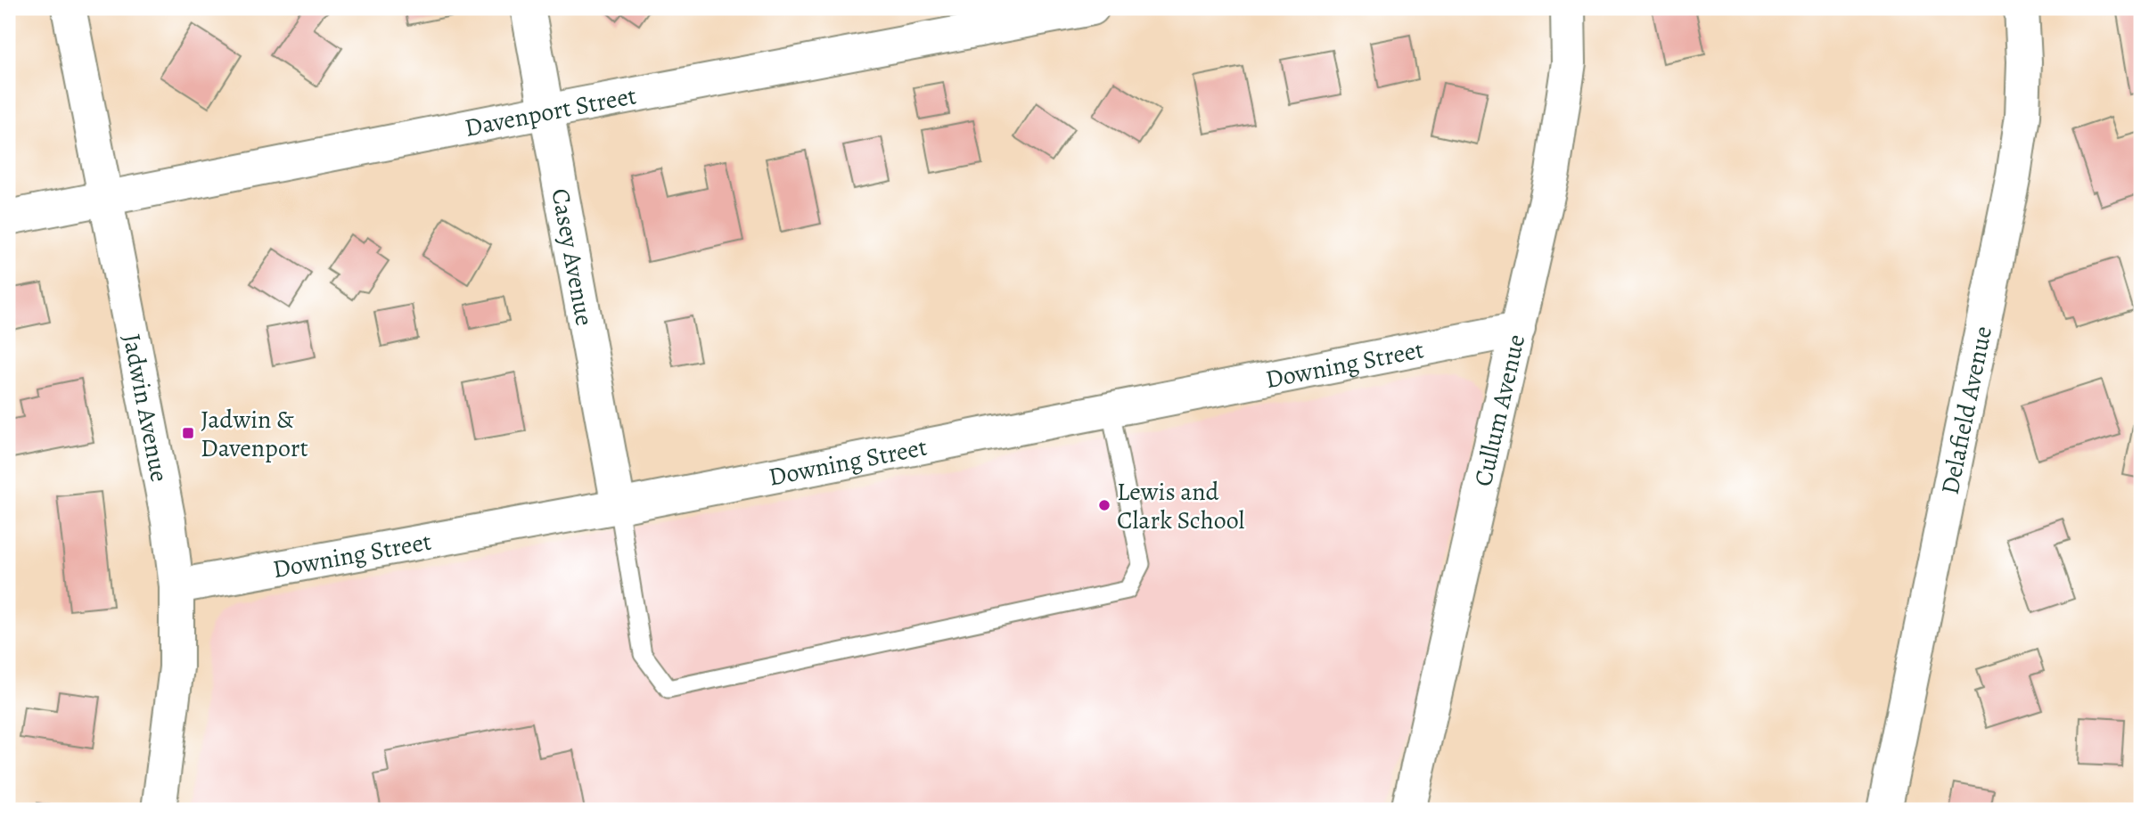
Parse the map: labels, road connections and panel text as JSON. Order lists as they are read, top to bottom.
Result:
{
  "streets": {
    "street": [
      "Davenport Street",
      "Casey Avenue",
      "Downing Street",
      "Jadwin Avenue",
      "Delafield Avenue",
      "Cullum Avenue"
    ]
  },
  "crossings": [
    ["Davenport Street", "Casey Avenue"],
    ["Davenport Street", "Jadwin Avenue"],
    ["Casey Avenue", "Downing Street"],
    ["Downing Street", "Jadwin Avenue"],
    ["Downing Street", "Cullum Avenue"]
  ],
  "places": {
    "transit": ["Jadwin & Davenport"],
    "other": ["Lewis and Clark School"]
  }
}
